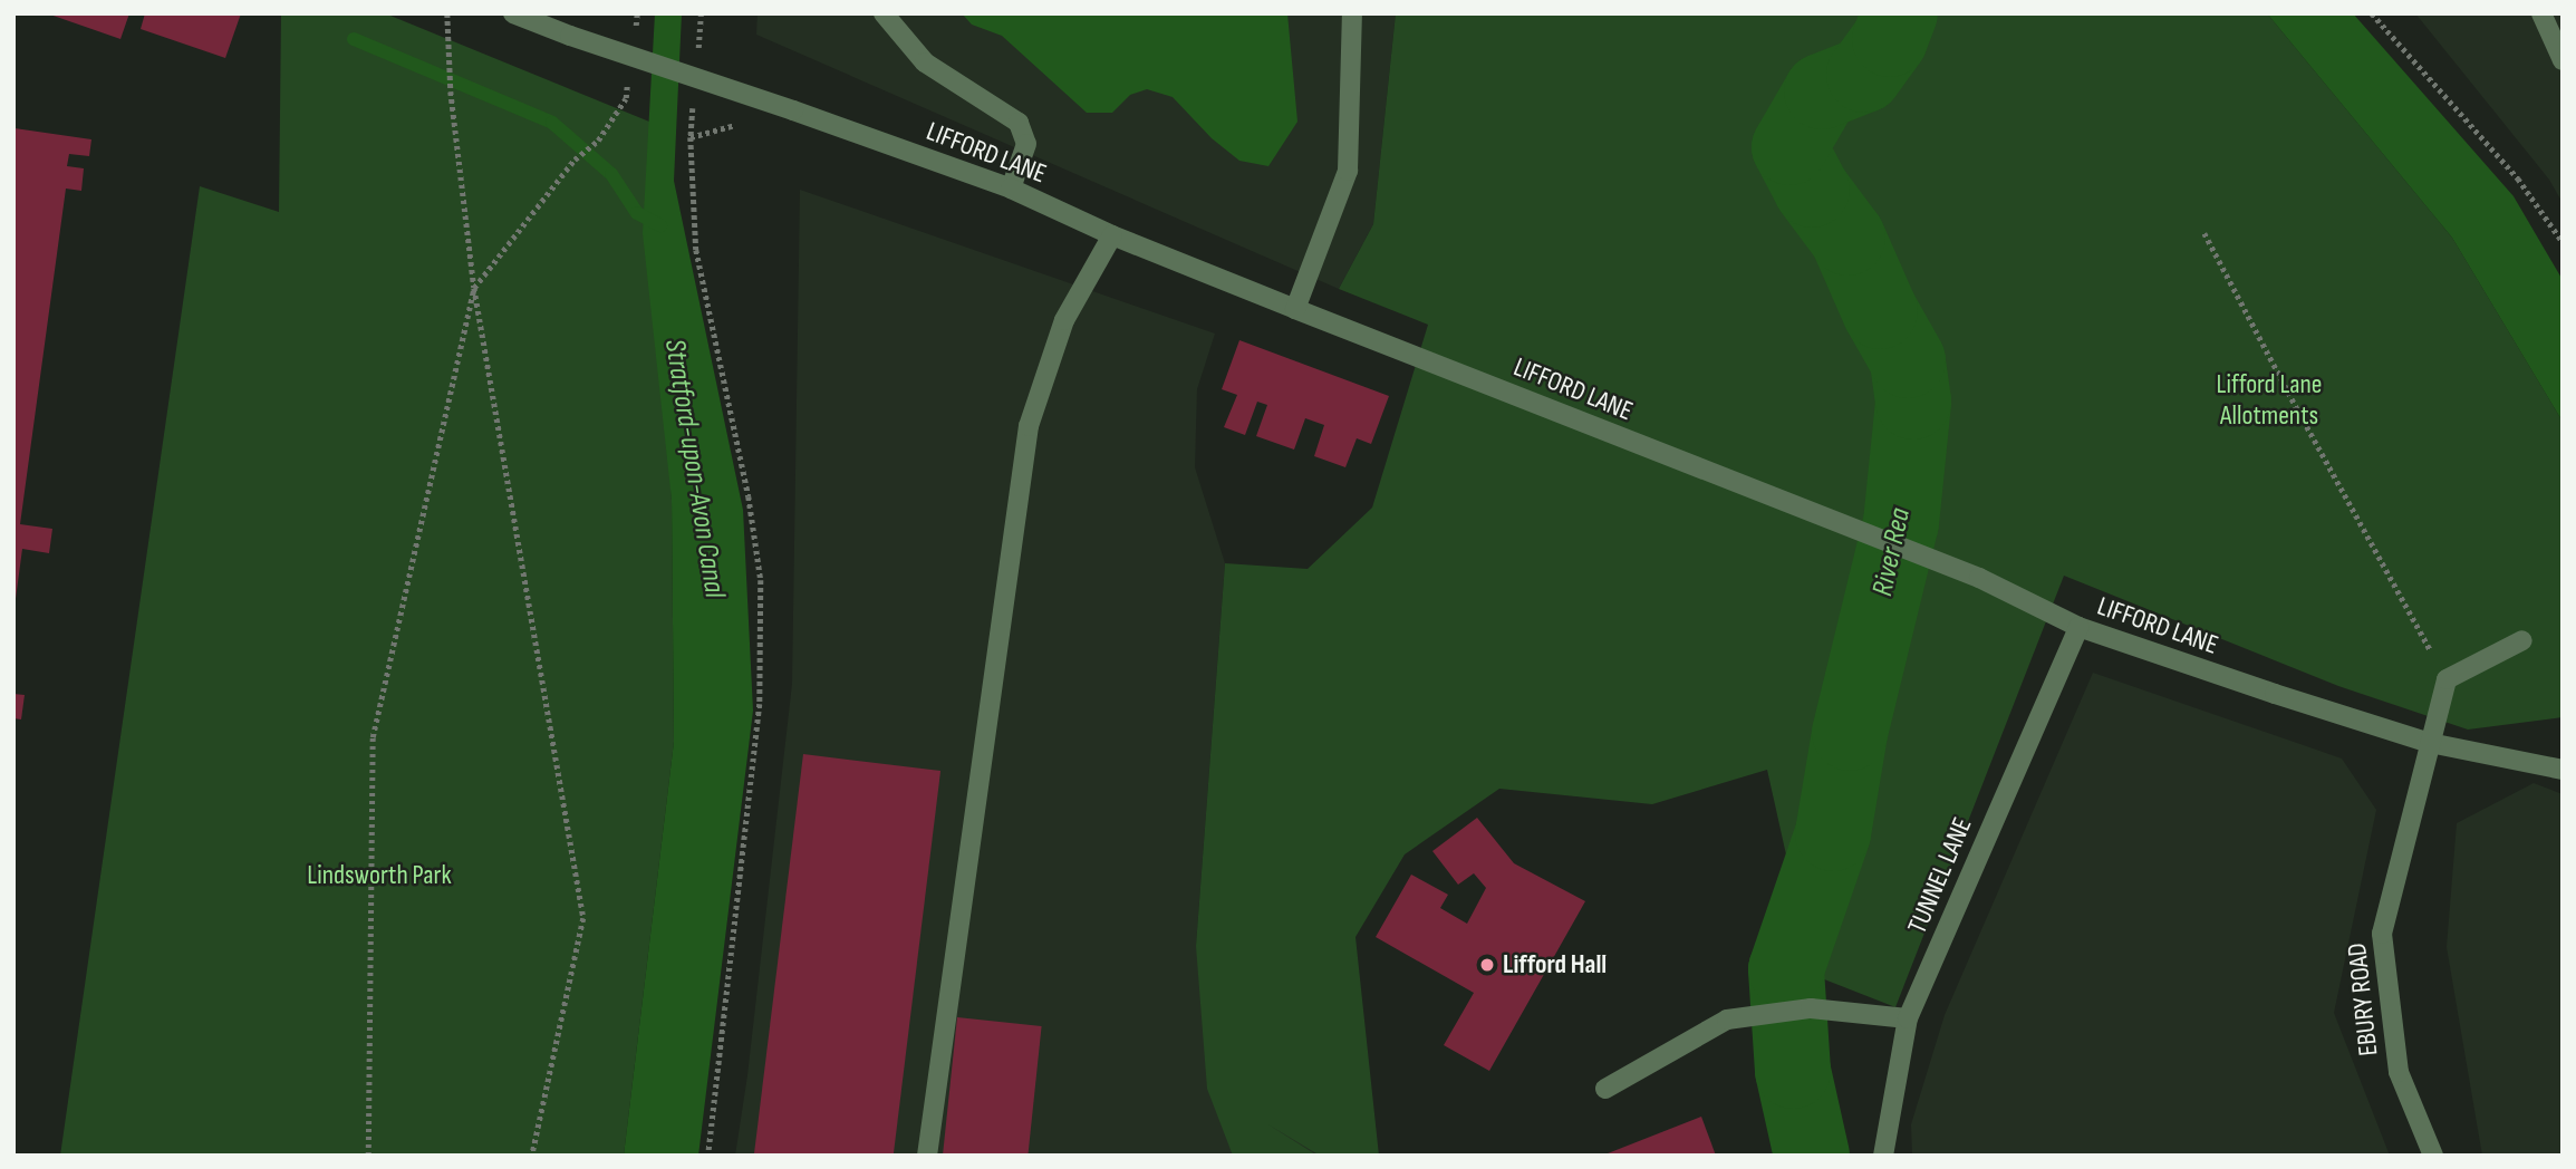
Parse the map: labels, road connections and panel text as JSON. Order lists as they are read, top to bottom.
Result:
{
  "streets": {
    "street": ["LIFFORD LANE", "TUNNEL LANE", "EBURY ROAD"]
  },
  "crossings": [
    ["LIFFORD LANE", "TUNNEL LANE"],
    ["LIFFORD LANE", "EBURY ROAD"]
  ],
  "water": ["Stratford-upon-Avon Canal", "River Rea"],
  "parks": ["Lifford Lane Allotments", "Lindsworth Park"],
  "places": ["Lifford Hall"]
}
